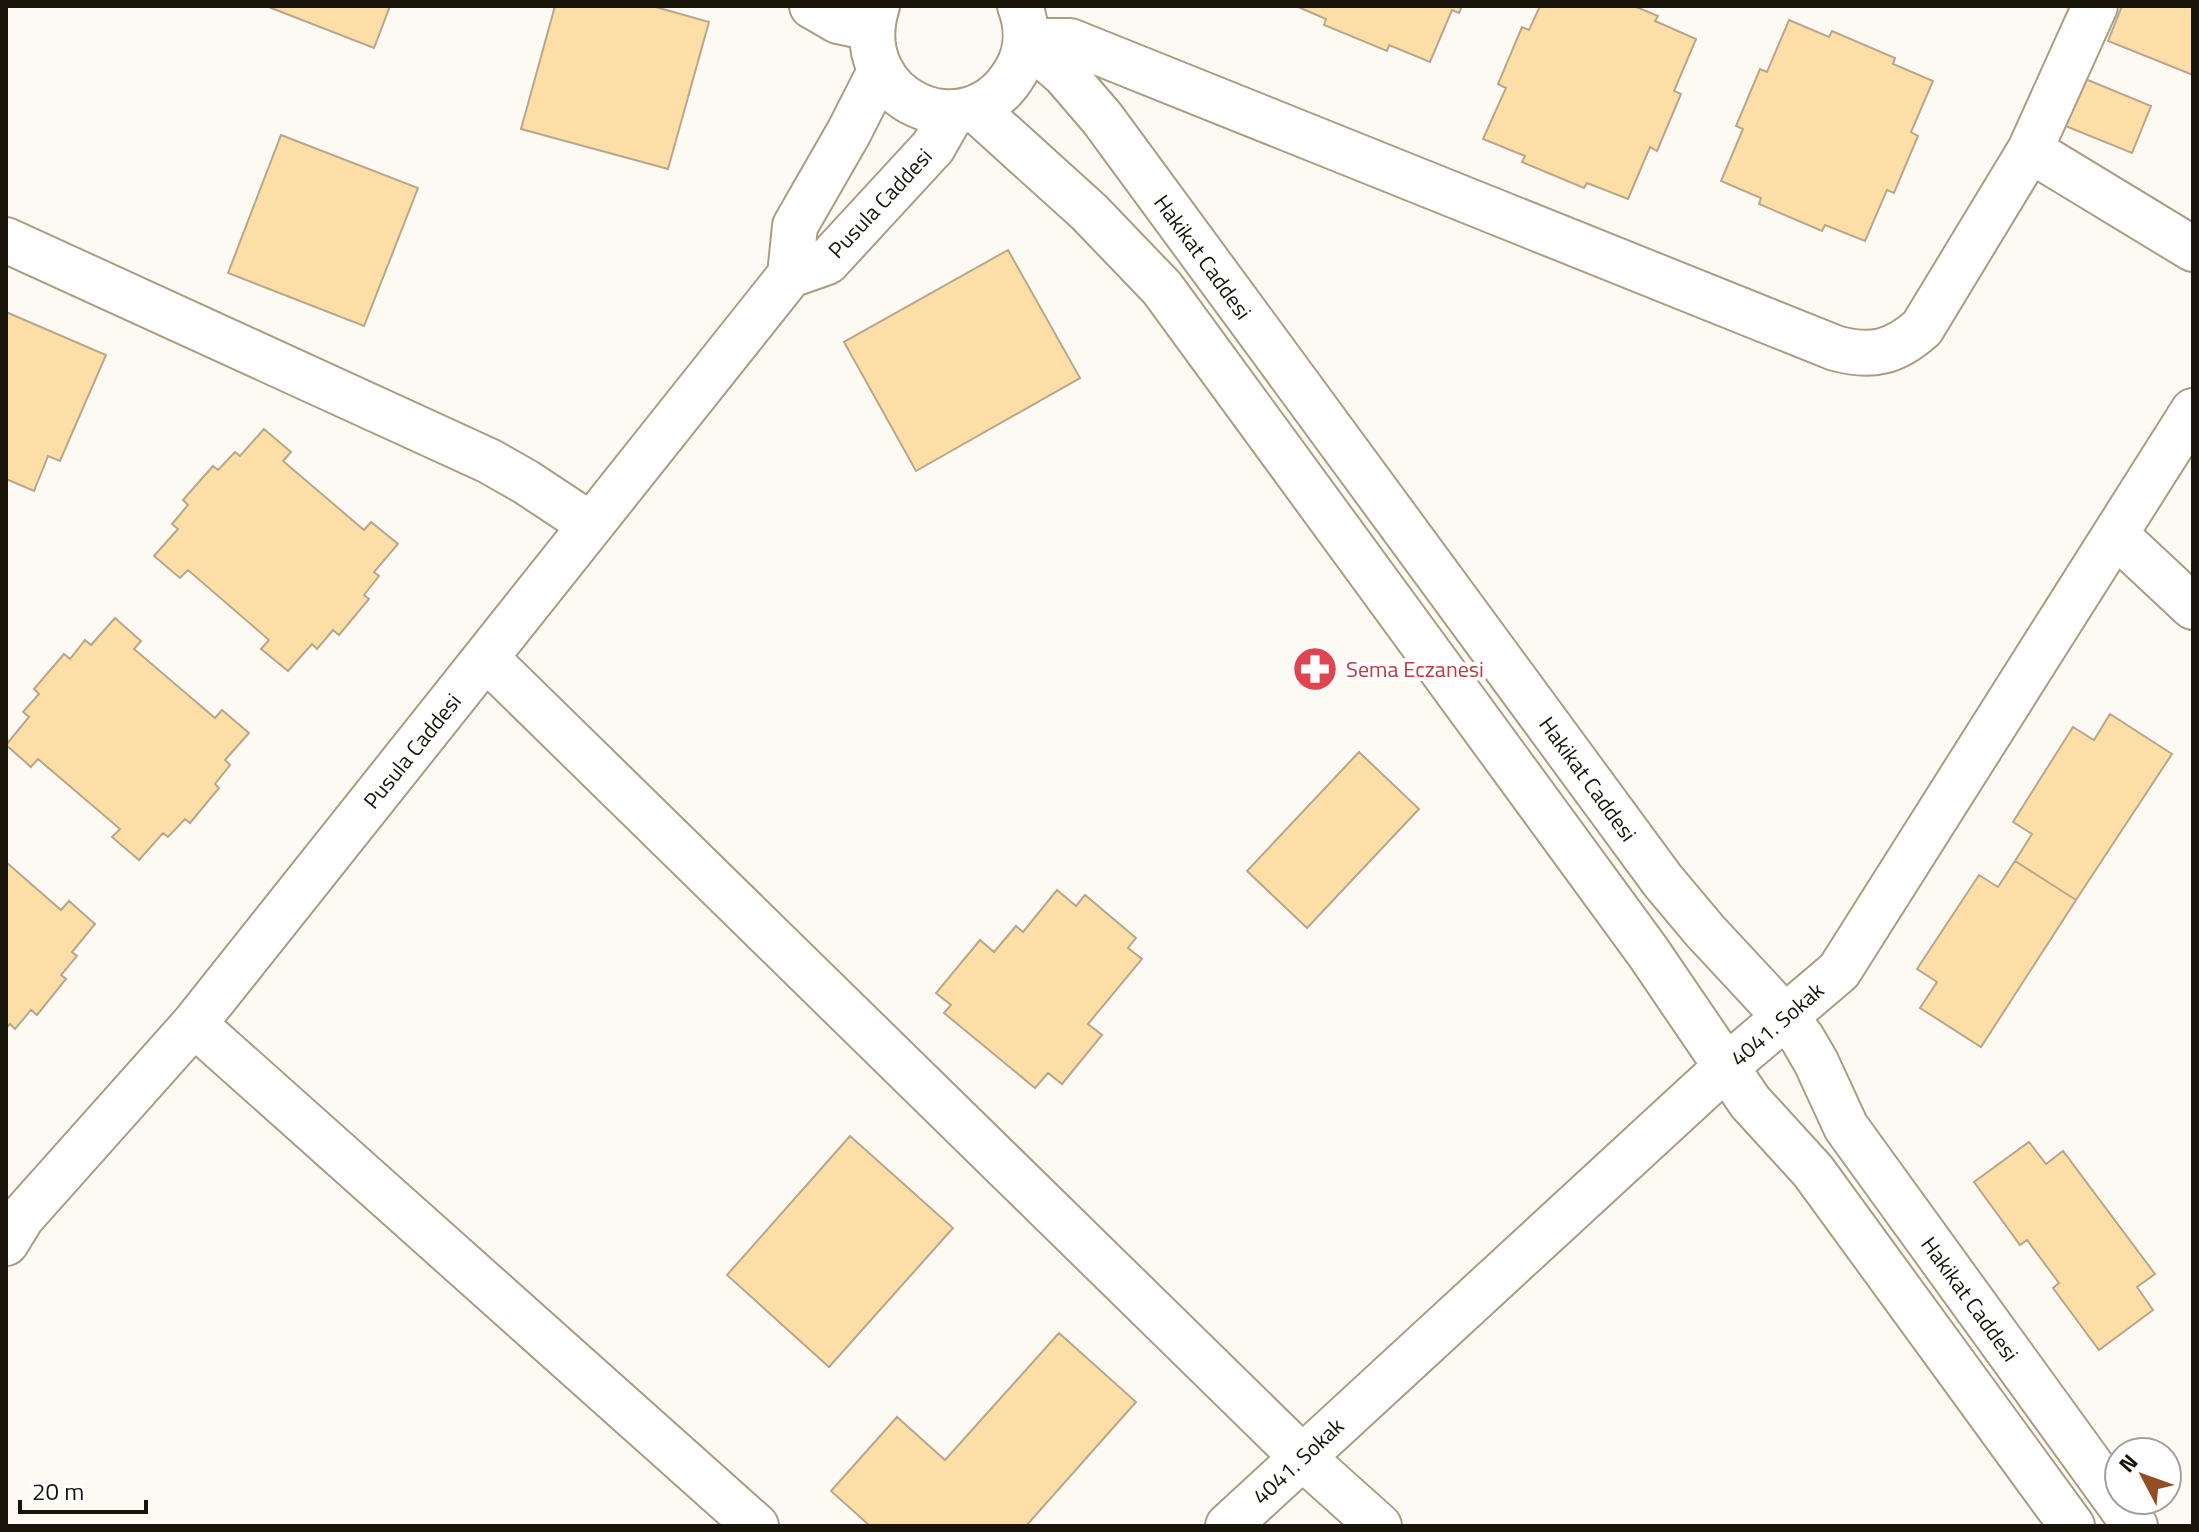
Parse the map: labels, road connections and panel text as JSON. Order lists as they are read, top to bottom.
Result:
{
  "streets": {
    "street": ["Pusula Caddesi", "Hakikat Caddesi", "4041. Sokak"]
  },
  "crossings": [
    ["Hakikat Caddesi", "4041. Sokak"]
  ],
  "places": {
    "pharmacy": ["Sema Eczanesi"]
  },
  "scale_bar": "20 m",
  "north": "top left"
}
